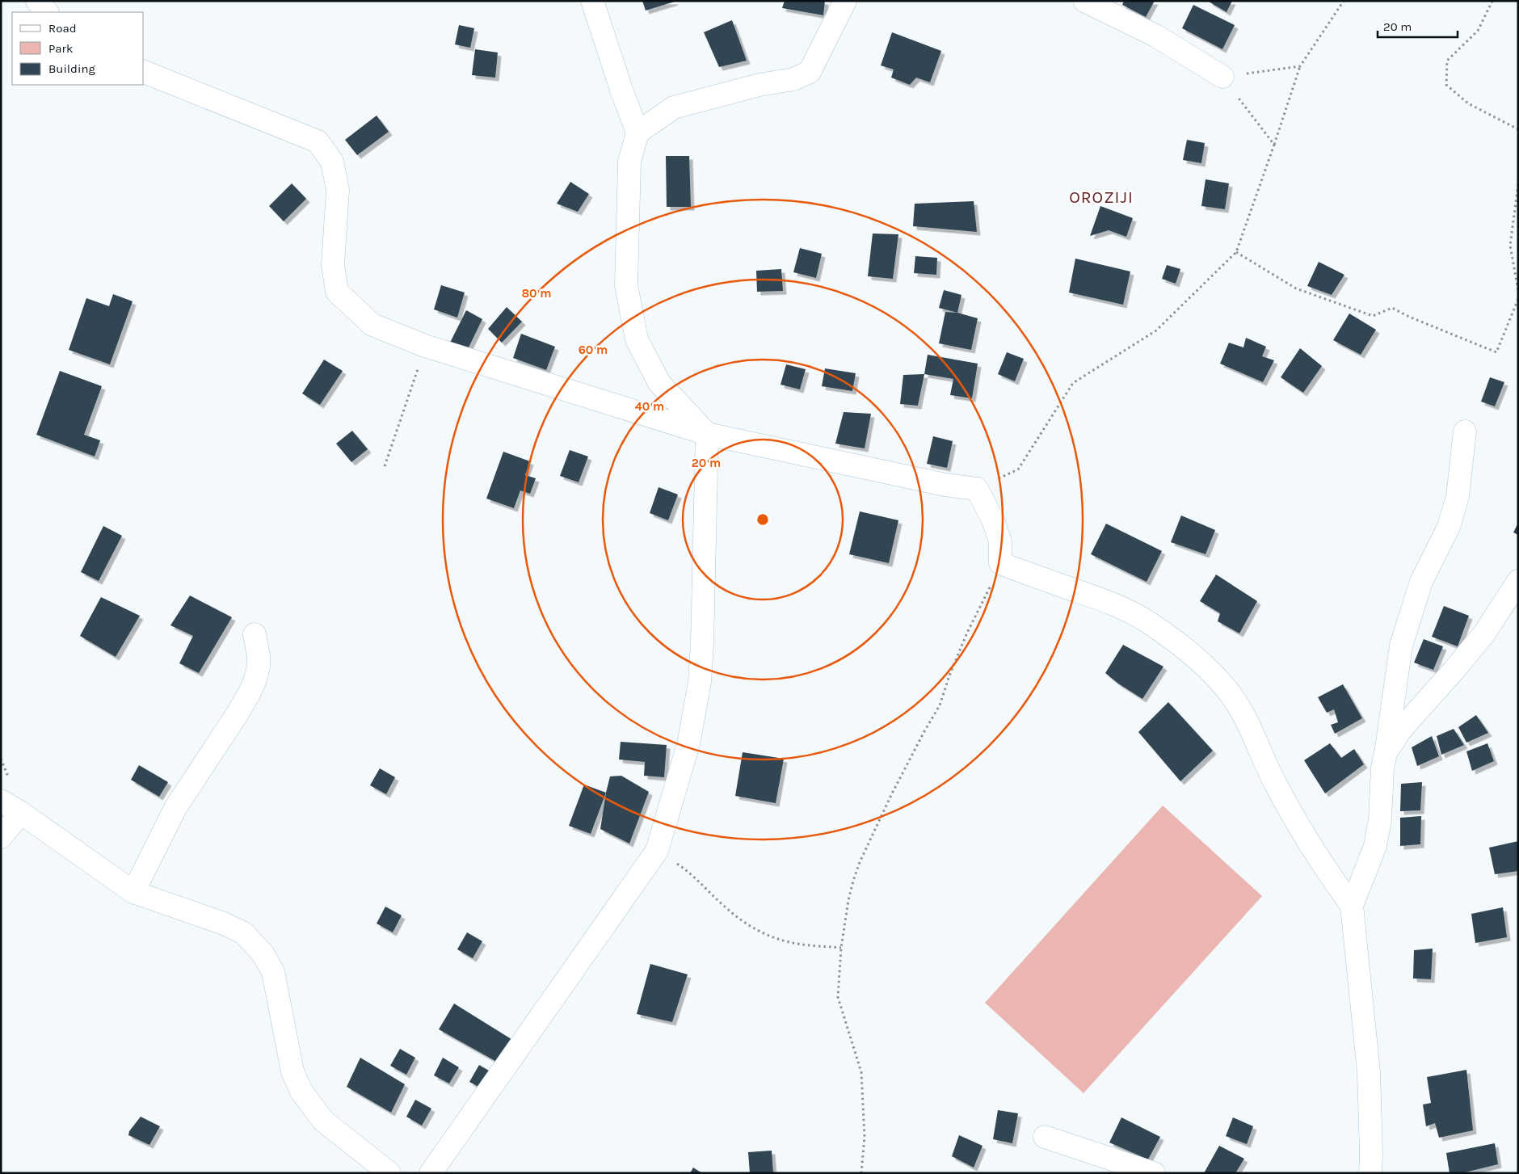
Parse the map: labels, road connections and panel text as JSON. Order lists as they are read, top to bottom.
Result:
{
  "districts": ["OROZIJI"],
  "legend": ["Road", "Park", "Building"],
  "scale_bar": "20 m",
  "rings": [
    "80 m",
    "60 m",
    "40 m",
    "20 m"
  ]
}
